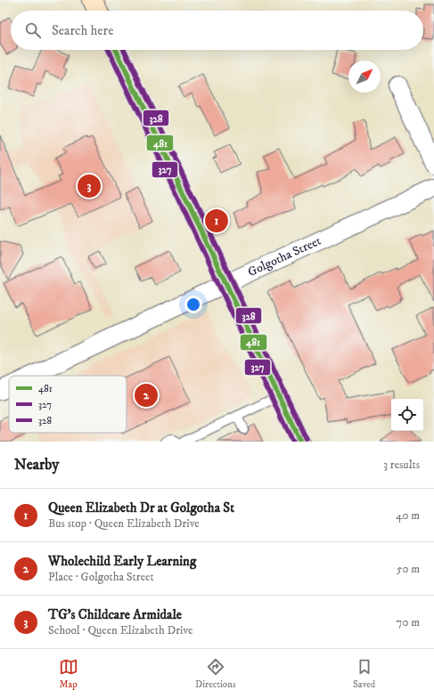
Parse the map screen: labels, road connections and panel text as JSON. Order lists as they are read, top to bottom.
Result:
{
  "streets": {
    "street": ["Golgotha Street"]
  },
  "lines": ["transit line 481", "transit line 327", "transit line 328"],
  "legend": ["481", "327", "328"],
  "north": "top right",
  "page": {
    "search": "Search here",
    "pins": ["3", "1", "2"],
    "heading": ["Nearby", "3 results"],
    "list": [
      {
        "mark": "1",
        "name": "Queen Elizabeth Dr at Golgotha St",
        "note": "Bus stop · Queen Elizabeth Drive",
        "value": "40 m"
      },
      {
        "mark": "2",
        "name": "Wholechild Early Learning",
        "note": "Place · Golgotha Street",
        "value": "50 m"
      },
      {
        "mark": "3",
        "name": "TG's Childcare Armidale",
        "note": "School · Queen Elizabeth Drive",
        "value": "70 m"
      }
    ],
    "nav": ["Map", "Directions", "Saved"]
  }
}
